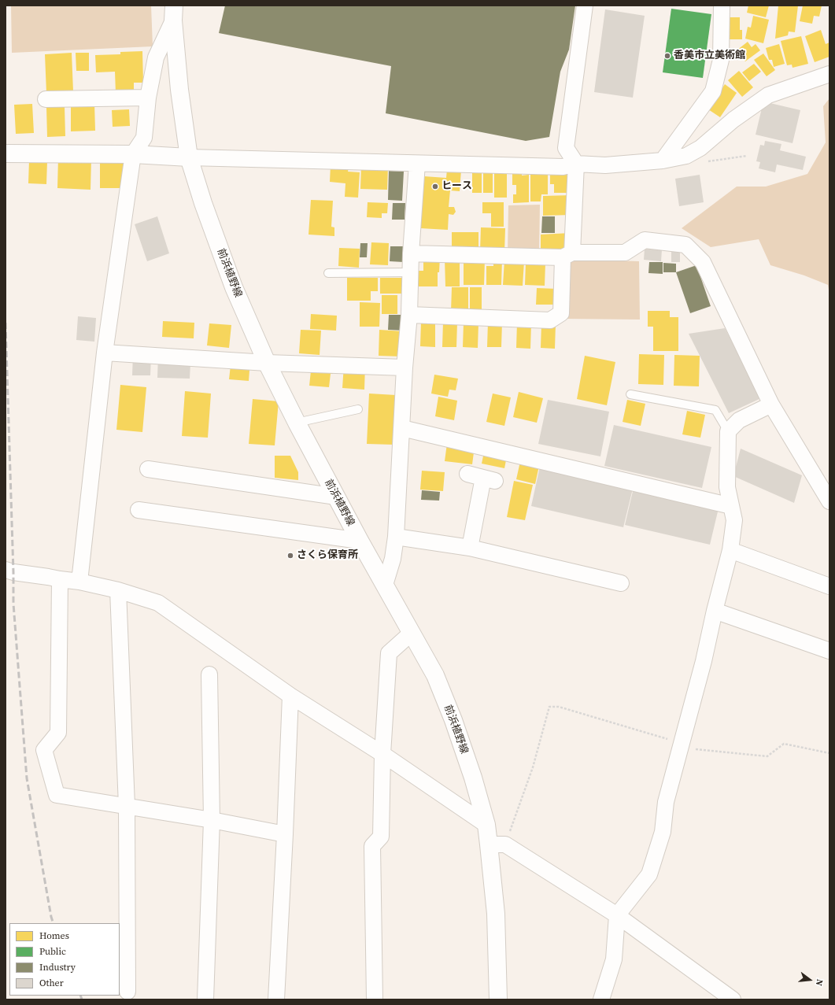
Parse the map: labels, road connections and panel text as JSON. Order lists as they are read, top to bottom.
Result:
{
  "streets": {
    "main road": ["前浜植野線"]
  },
  "places": ["香美市立美術館", "ヒース", "さくら保育所"],
  "legend": [
    "Homes",
    "Public",
    "Industry",
    "Other"
  ],
  "north": "right"
}
